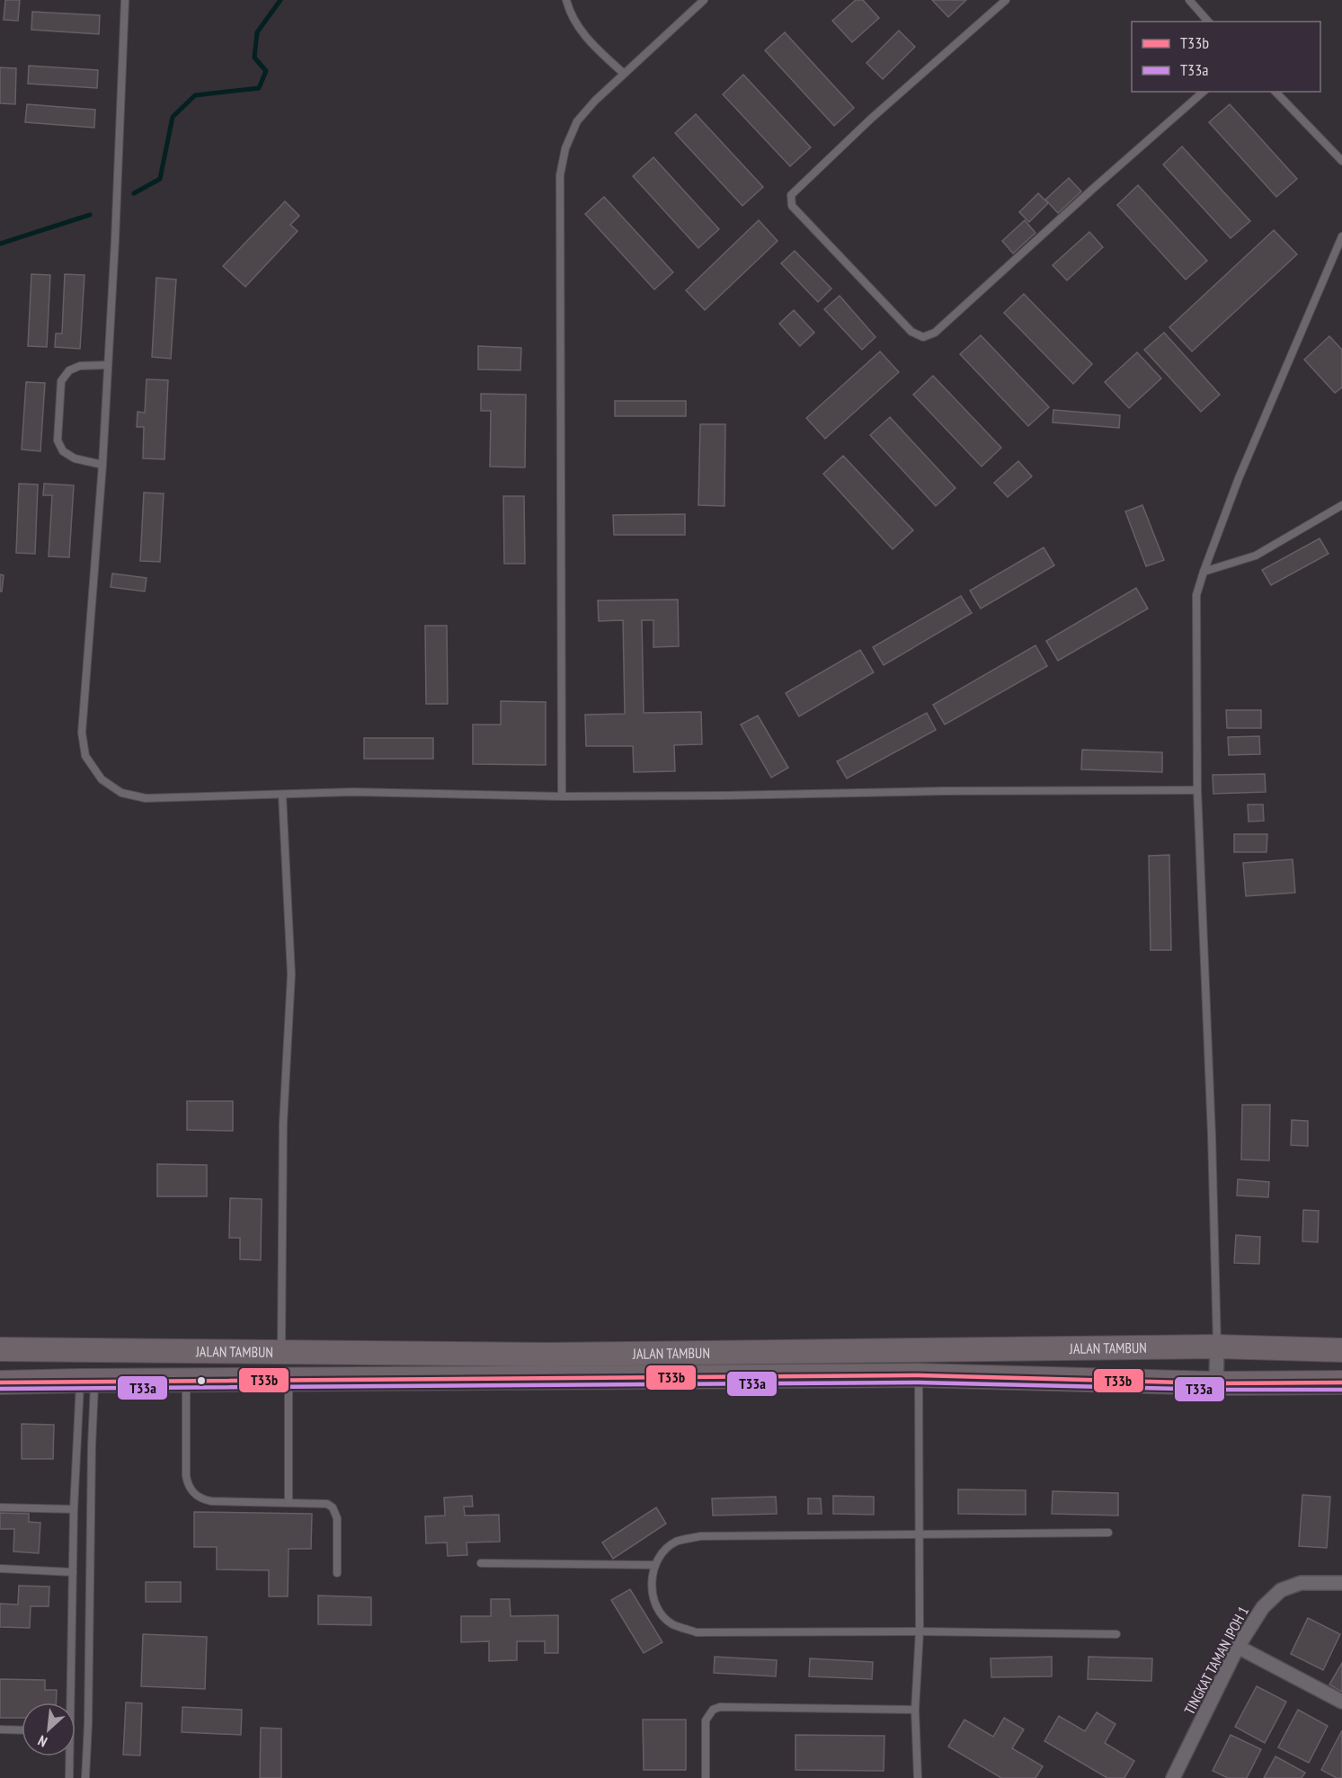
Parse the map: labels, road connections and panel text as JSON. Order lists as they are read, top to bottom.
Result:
{
  "streets": {
    "main road": ["JALAN TAMBUN"],
    "street": ["TINGKAT TAMAN IPOH 1"]
  },
  "lines": ["transit line T33b", "transit line T33a"],
  "legend": ["T33b", "T33a"],
  "north": "bottom left"
}
